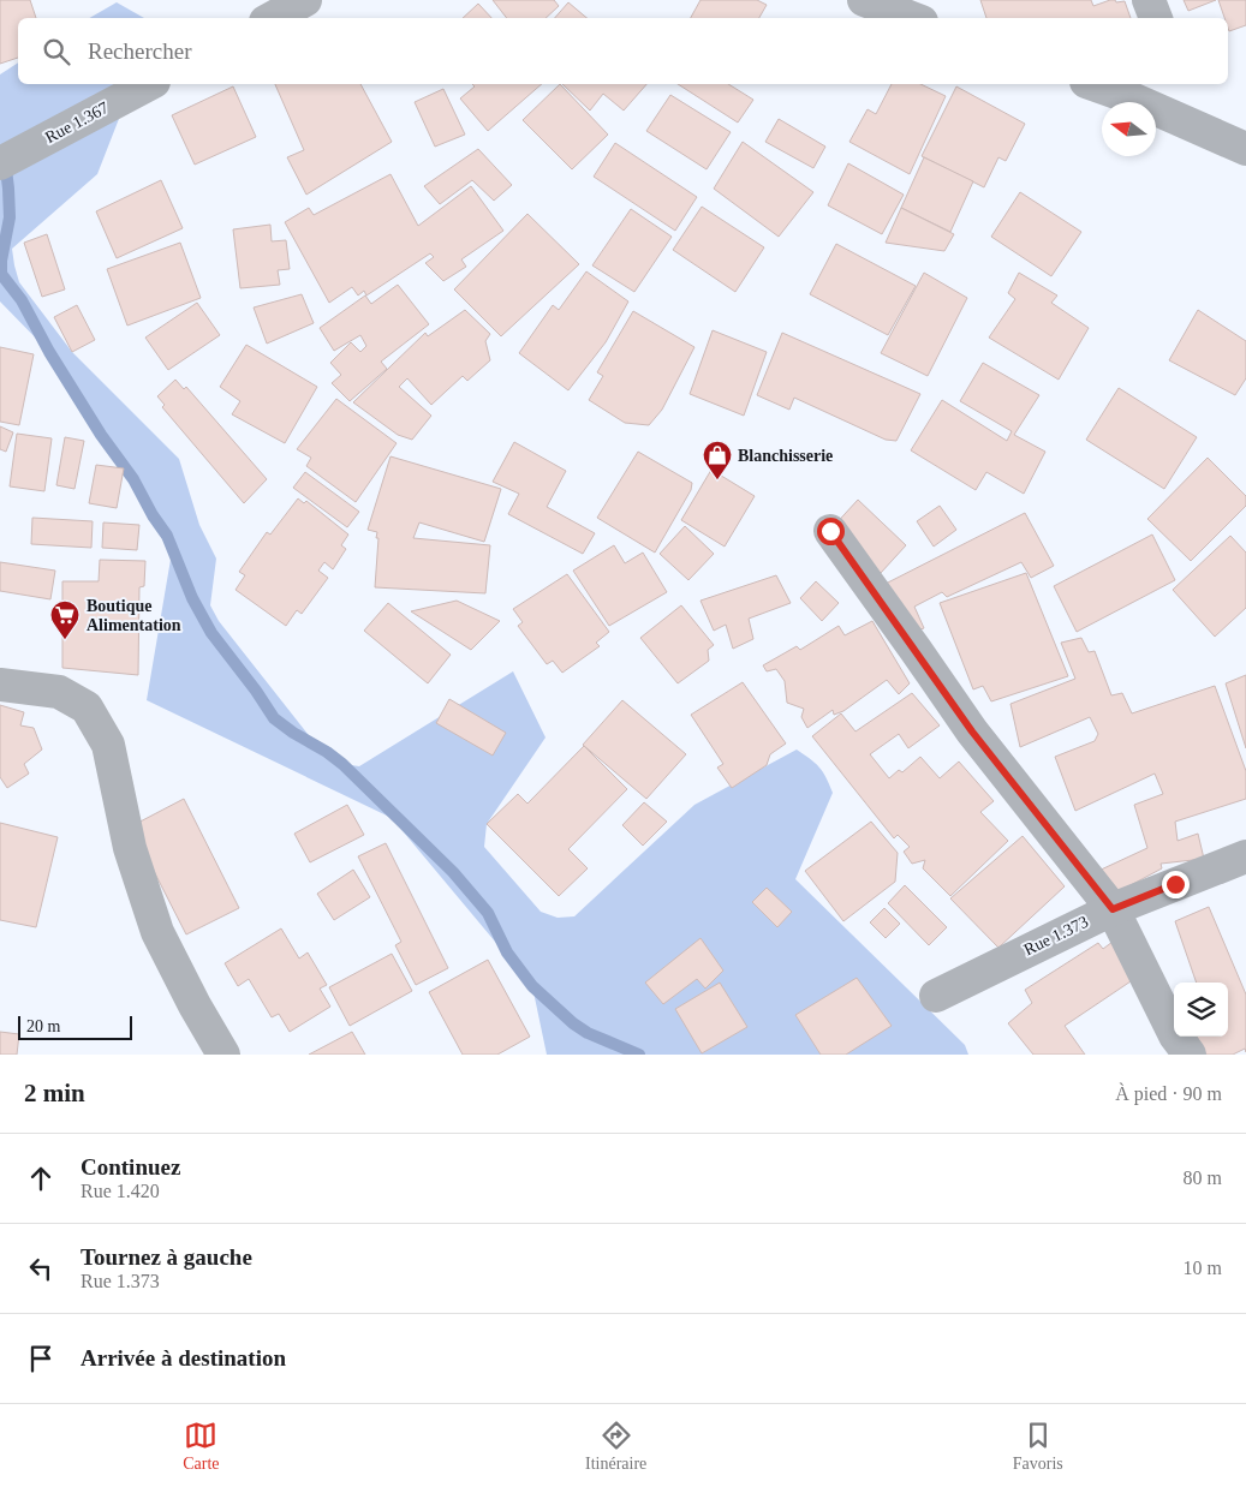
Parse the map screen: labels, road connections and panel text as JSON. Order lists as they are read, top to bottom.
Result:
{
  "streets": {
    "street": ["Rue 1.367", "Rue 1.373"]
  },
  "places": {
    "shop": ["Blanchisserie"],
    "supermarket": ["Boutique Alimentation"]
  },
  "scale_bar": "20 m",
  "north": "left",
  "page": {
    "search": "Rechercher",
    "scale": "20 m",
    "heading": ["2 min", "À pied · 90 m"],
    "list": [
      ["Continuez", "Rue 1.420", "80 m"],
      ["Tournez à gauche", "Rue 1.373", "10 m"],
      "Arrivée à destination"
    ],
    "nav": ["Carte", "Itinéraire", "Favoris"]
  }
}
